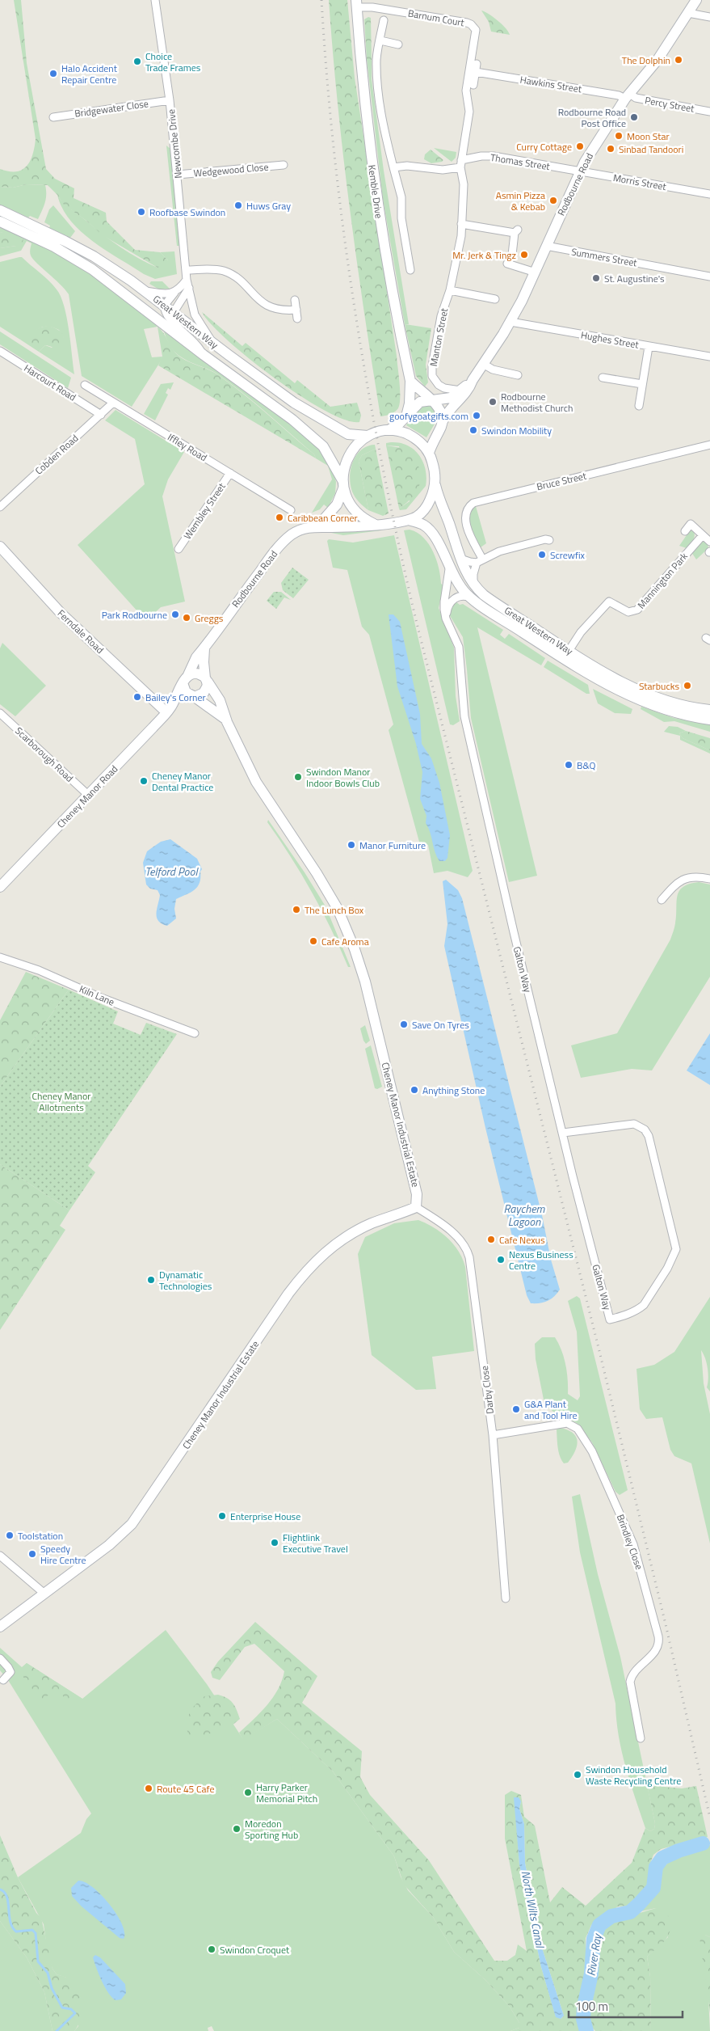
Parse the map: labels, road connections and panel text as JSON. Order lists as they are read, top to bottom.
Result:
{
  "streets": {
    "main road": [
      "Rodbourne Road",
      "Kemble Drive",
      "Great Western Way",
      "Ferndale Road",
      "Cheney Manor Road",
      "Cheney Manor Industrial Estate"
    ],
    "street": [
      "Barnum Court",
      "Hawkins Street",
      "Percy Street",
      "Bridgewater Close",
      "Newcombe Drive",
      "Thomas Street",
      "Wedgewood Close",
      "Morris Street",
      "Summers Street",
      "Manton Street",
      "Hughes Street",
      "Harcourt Road",
      "Iffley Road",
      "Cobden Road",
      "Bruce Street",
      "Wembley Street",
      "Mannington Park",
      "Scarborough Road",
      "Galton Way",
      "Kiln Lane",
      "Darby Close",
      "Brindley Close"
    ]
  },
  "crossings": [
    ["Barnum Court", "Thomas Street"],
    ["Barnum Court", "Kemble Drive"],
    ["Barnum Court", "Manton Street"],
    ["Hawkins Street", "Percy Street"],
    ["Hawkins Street", "Rodbourne Road"],
    ["Percy Street", "Rodbourne Road"],
    ["Bridgewater Close", "Newcombe Drive"],
    ["Newcombe Drive", "Wedgewood Close"],
    ["Newcombe Drive", "Great Western Way"],
    ["Thomas Street", "Morris Street"],
    ["Thomas Street", "Rodbourne Road"],
    ["Thomas Street", "Manton Street"],
    ["Morris Street", "Rodbourne Road"],
    ["Rodbourne Road", "Kemble Drive"],
    ["Rodbourne Road", "Summers Street"],
    ["Rodbourne Road", "Great Western Way"],
    ["Rodbourne Road", "Manton Street"],
    ["Rodbourne Road", "Hughes Street"],
    ["Rodbourne Road", "Cheney Manor Road"],
    ["Rodbourne Road", "Cheney Manor Industrial Estate"],
    ["Great Western Way", "Mannington Park"],
    ["Great Western Way", "Galton Way"],
    ["Harcourt Road", "Cobden Road"],
    ["Iffley Road", "Cobden Road"],
    ["Iffley Road", "Wembley Street"],
    ["Ferndale Road", "Cheney Manor Road"],
    ["Scarborough Road", "Cheney Manor Road"],
    ["Cheney Manor Road", "Cheney Manor Industrial Estate"],
    ["Cheney Manor Industrial Estate", "Darby Close"],
    ["Darby Close", "Brindley Close"]
  ],
  "water": [
    "Telford Pool",
    "Raychem Lagoon",
    "North Wilts Canal",
    "River Ray"
  ],
  "parks": ["Cheney Manor Allotments"],
  "places": [
    "The Dolphin",
    "Choice Trade Frames",
    "Halo Accident Repair Centre",
    "Rodbourne Road Post Office",
    "Moon Star",
    "Curry Cottage",
    "Sinbad Tandoori",
    "Asmin Pizza & Kebab",
    "Huws Gray",
    "Roofbase Swindon",
    "Mr. Jerk & Tingz",
    "St. Augustine's",
    "Rodbourne Methodist Church",
    "goofygoatgifts.com",
    "Swindon Mobility",
    "Caribbean Corner",
    "Screwfix",
    "Park Rodbourne",
    "Greggs",
    "Starbucks",
    "Bailey's Corner",
    "B&Q",
    "Swindon Manor Indoor Bowls Club",
    "Cheney Manor Dental Practice",
    "Manor Furniture",
    "The Lunch Box",
    "Cafe Aroma",
    "Save On Tyres",
    "Anything Stone",
    "Cafe Nexus",
    "Nexus Business Centre",
    "Dynamatic Technologies",
    "G&A Plant and Tool Hire",
    "Enterprise House",
    "Toolstation",
    "Flightlink Executive Travel",
    "Speedy Hire Centre",
    "Swindon Household Waste Recycling Centre",
    "Route 45 Cafe",
    "Harry Parker Memorial Pitch",
    "Moredon Sporting Hub",
    "Swindon Croquet"
  ],
  "scale_bar": "100 m"
}
